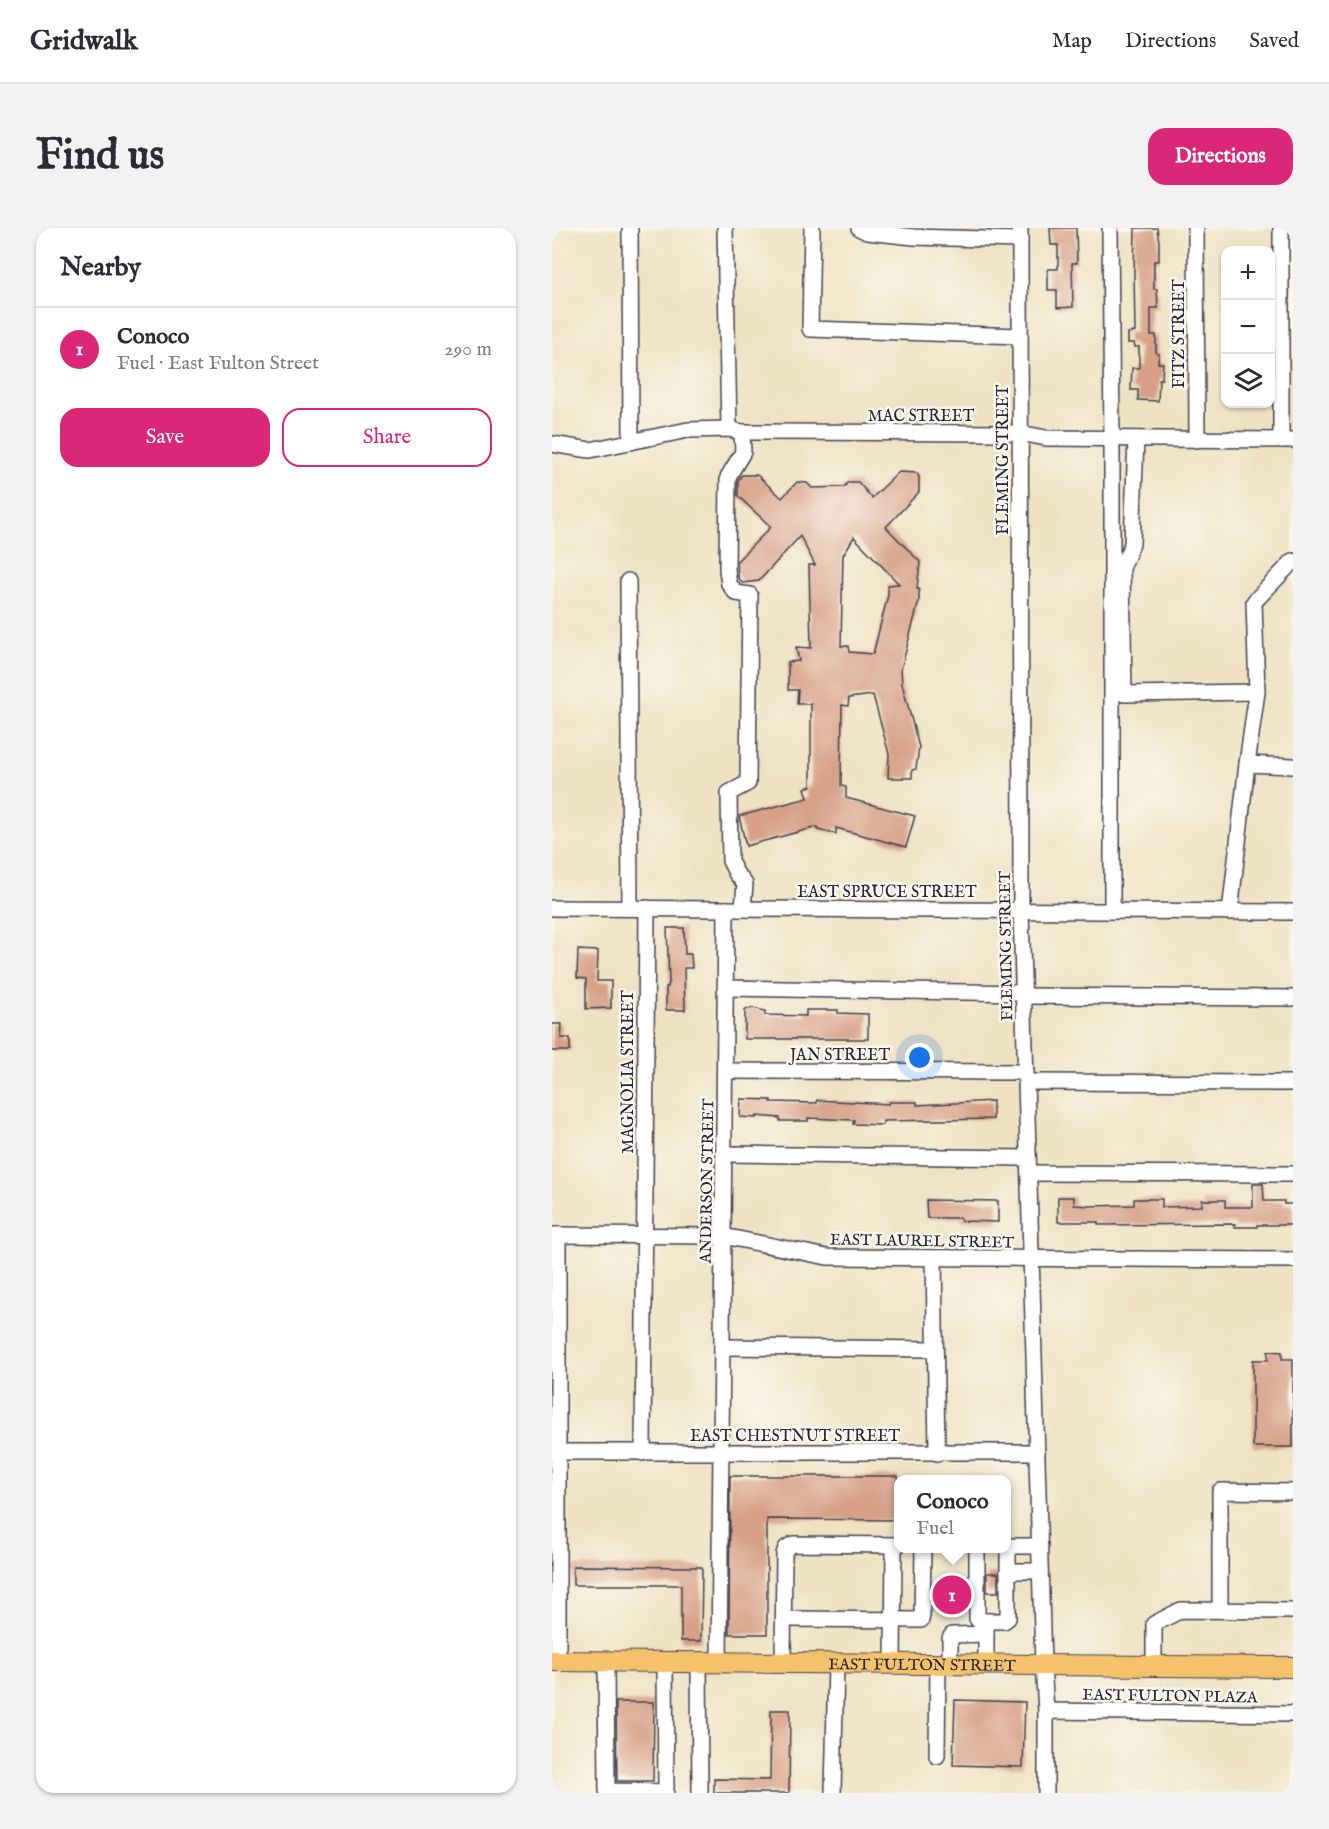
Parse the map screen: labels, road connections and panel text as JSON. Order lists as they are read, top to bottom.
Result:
{
  "streets": {
    "main road": ["EAST FULTON STREET"],
    "street": [
      "FITZ STREET",
      "MAC STREET",
      "FLEMING STREET",
      "EAST SPRUCE STREET",
      "JAN STREET",
      "MAGNOLIA STREET",
      "ANDERSON STREET",
      "EAST LAUREL STREET",
      "EAST CHESTNUT STREET",
      "EAST FULTON PLAZA"
    ]
  },
  "crossings": [
    ["FITZ STREET", "MAC STREET"],
    ["MAC STREET", "FLEMING STREET"],
    ["FLEMING STREET", "EAST SPRUCE STREET"],
    ["FLEMING STREET", "JAN STREET"],
    ["FLEMING STREET", "EAST LAUREL STREET"],
    ["FLEMING STREET", "EAST CHESTNUT STREET"],
    ["FLEMING STREET", "EAST FULTON STREET"],
    ["FLEMING STREET", "EAST FULTON PLAZA"],
    ["EAST SPRUCE STREET", "MAGNOLIA STREET"],
    ["EAST SPRUCE STREET", "ANDERSON STREET"],
    ["JAN STREET", "ANDERSON STREET"],
    ["MAGNOLIA STREET", "EAST LAUREL STREET"],
    ["MAGNOLIA STREET", "EAST CHESTNUT STREET"],
    ["ANDERSON STREET", "EAST LAUREL STREET"],
    ["ANDERSON STREET", "EAST CHESTNUT STREET"],
    ["ANDERSON STREET", "EAST FULTON STREET"]
  ],
  "page": {
    "header": "Gridwalk",
    "nav": ["Map", "Directions", "Saved"],
    "buttons": [
      "Directions",
      ["Save", "Share"]
    ],
    "title": "Find us",
    "heading": "Nearby",
    "map_buttons": ["+", "−"],
    "list": [
      {
        "mark": "1",
        "name": "Conoco",
        "note": "Fuel · East Fulton Street",
        "value": "290 m"
      }
    ],
    "popup": ["Conoco", "Fuel"],
    "pins": "1"
  }
}
